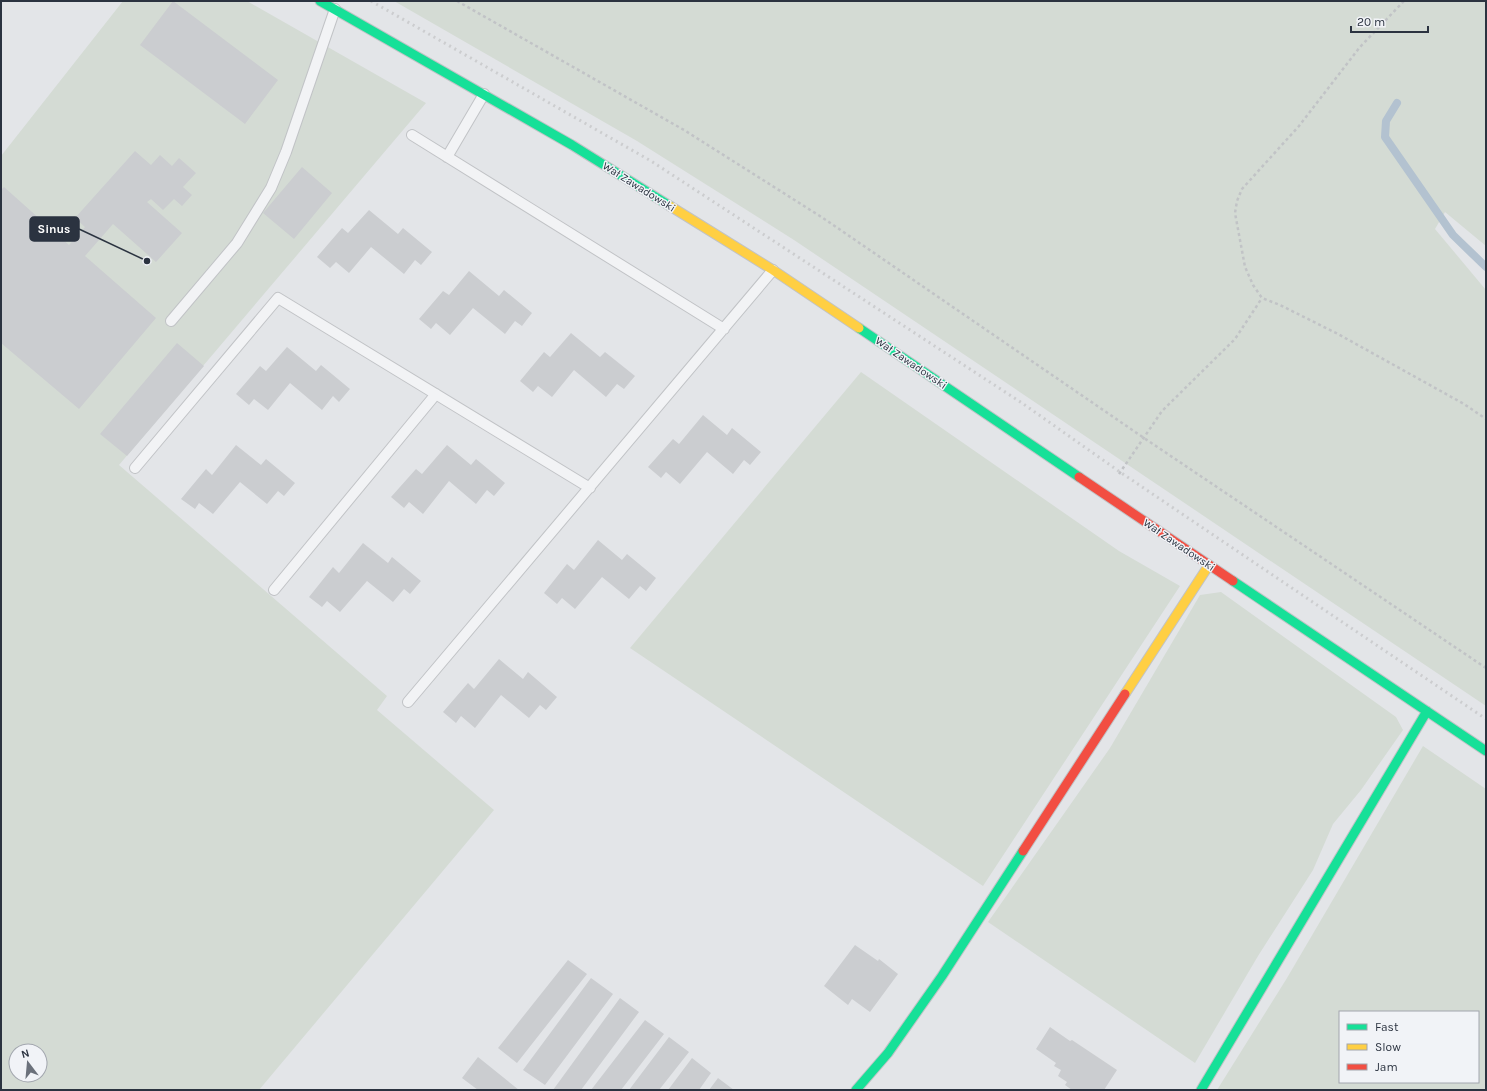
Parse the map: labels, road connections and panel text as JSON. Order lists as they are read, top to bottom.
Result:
{
  "streets": {
    "street": ["Wał Zawadowski"]
  },
  "places": ["Sinus"],
  "legend": ["Fast", "Slow", "Jam"],
  "scale_bar": "20 m",
  "north": "top"
}
